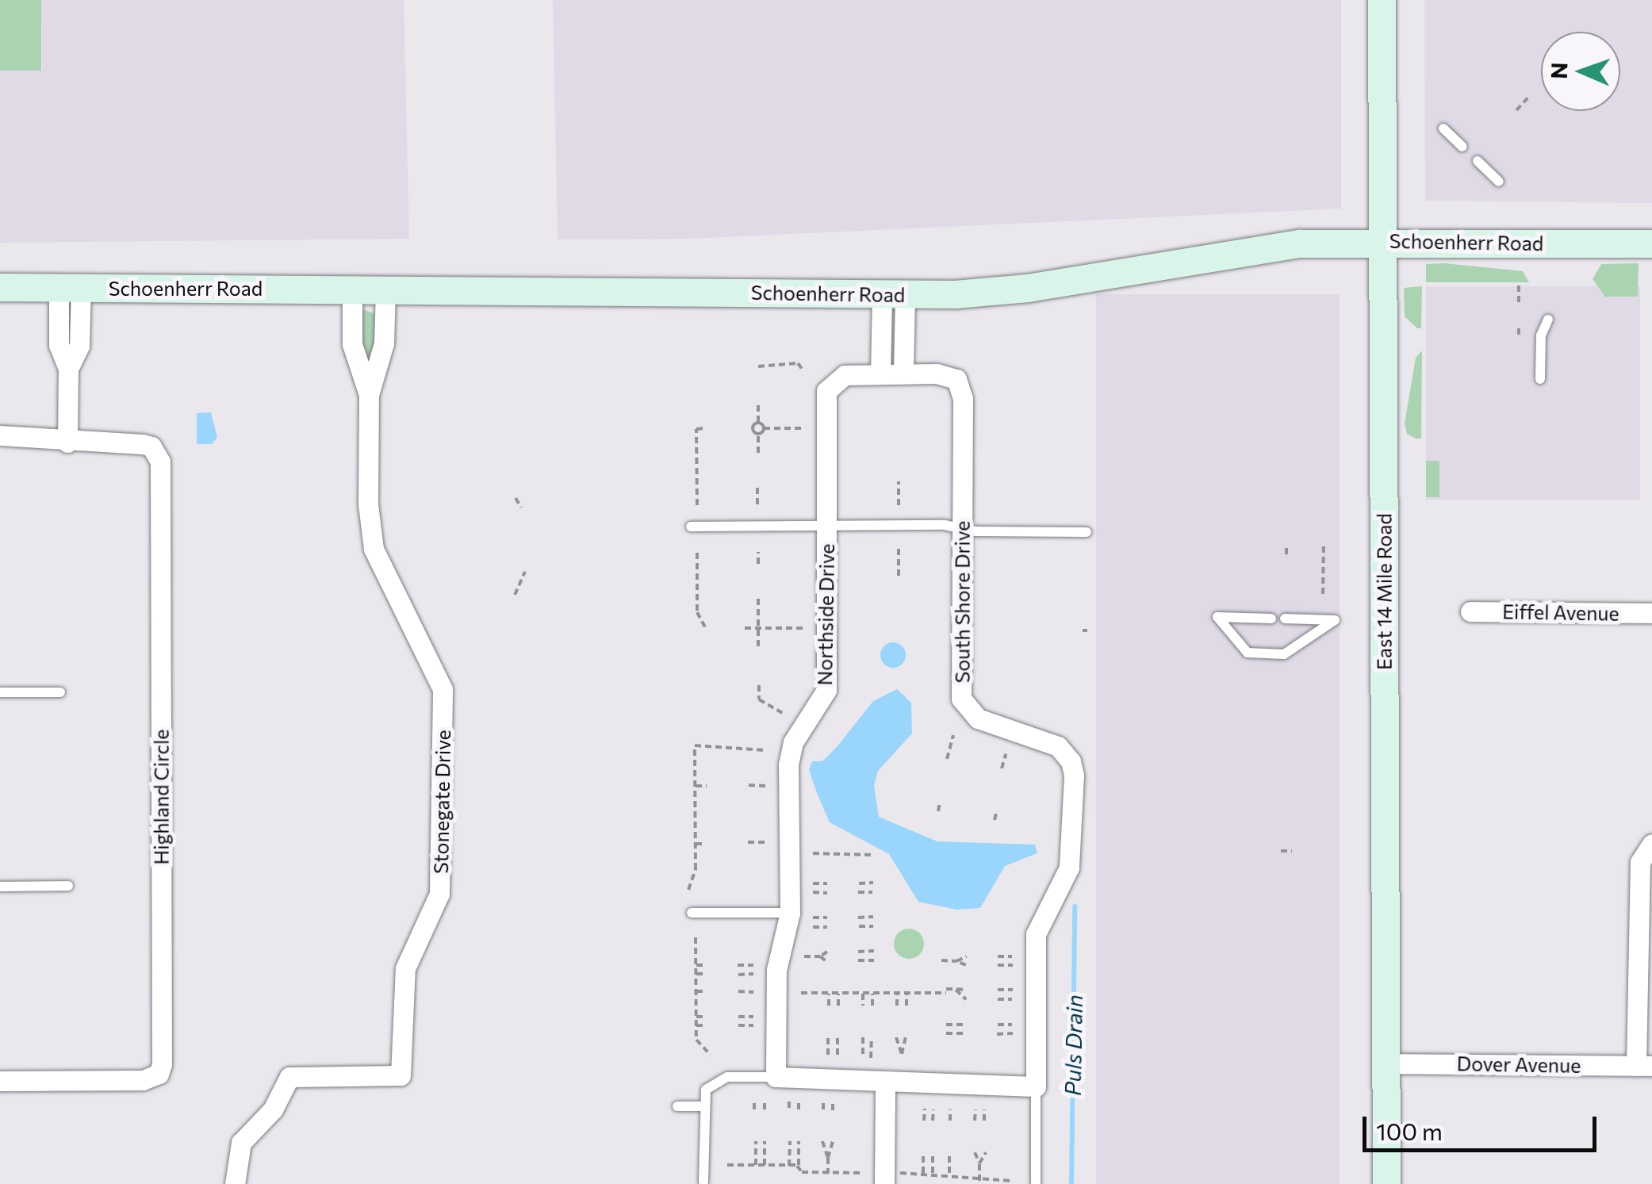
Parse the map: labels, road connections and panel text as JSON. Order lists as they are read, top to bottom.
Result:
{
  "streets": {
    "main road": ["Schoenherr Road", "East 14 Mile Road"],
    "street": [
      "South Shore Drive",
      "Eiffel Avenue",
      "Northside Drive",
      "Highland Circle",
      "Stonegate Drive",
      "Dover Avenue"
    ]
  },
  "crossings": [
    ["Schoenherr Road", "East 14 Mile Road"],
    ["Schoenherr Road", "Stonegate Drive"],
    ["East 14 Mile Road", "Dover Avenue"],
    ["South Shore Drive", "Northside Drive"]
  ],
  "water": ["Puls Drain"],
  "scale_bar": "100 m",
  "north": "left"
}
